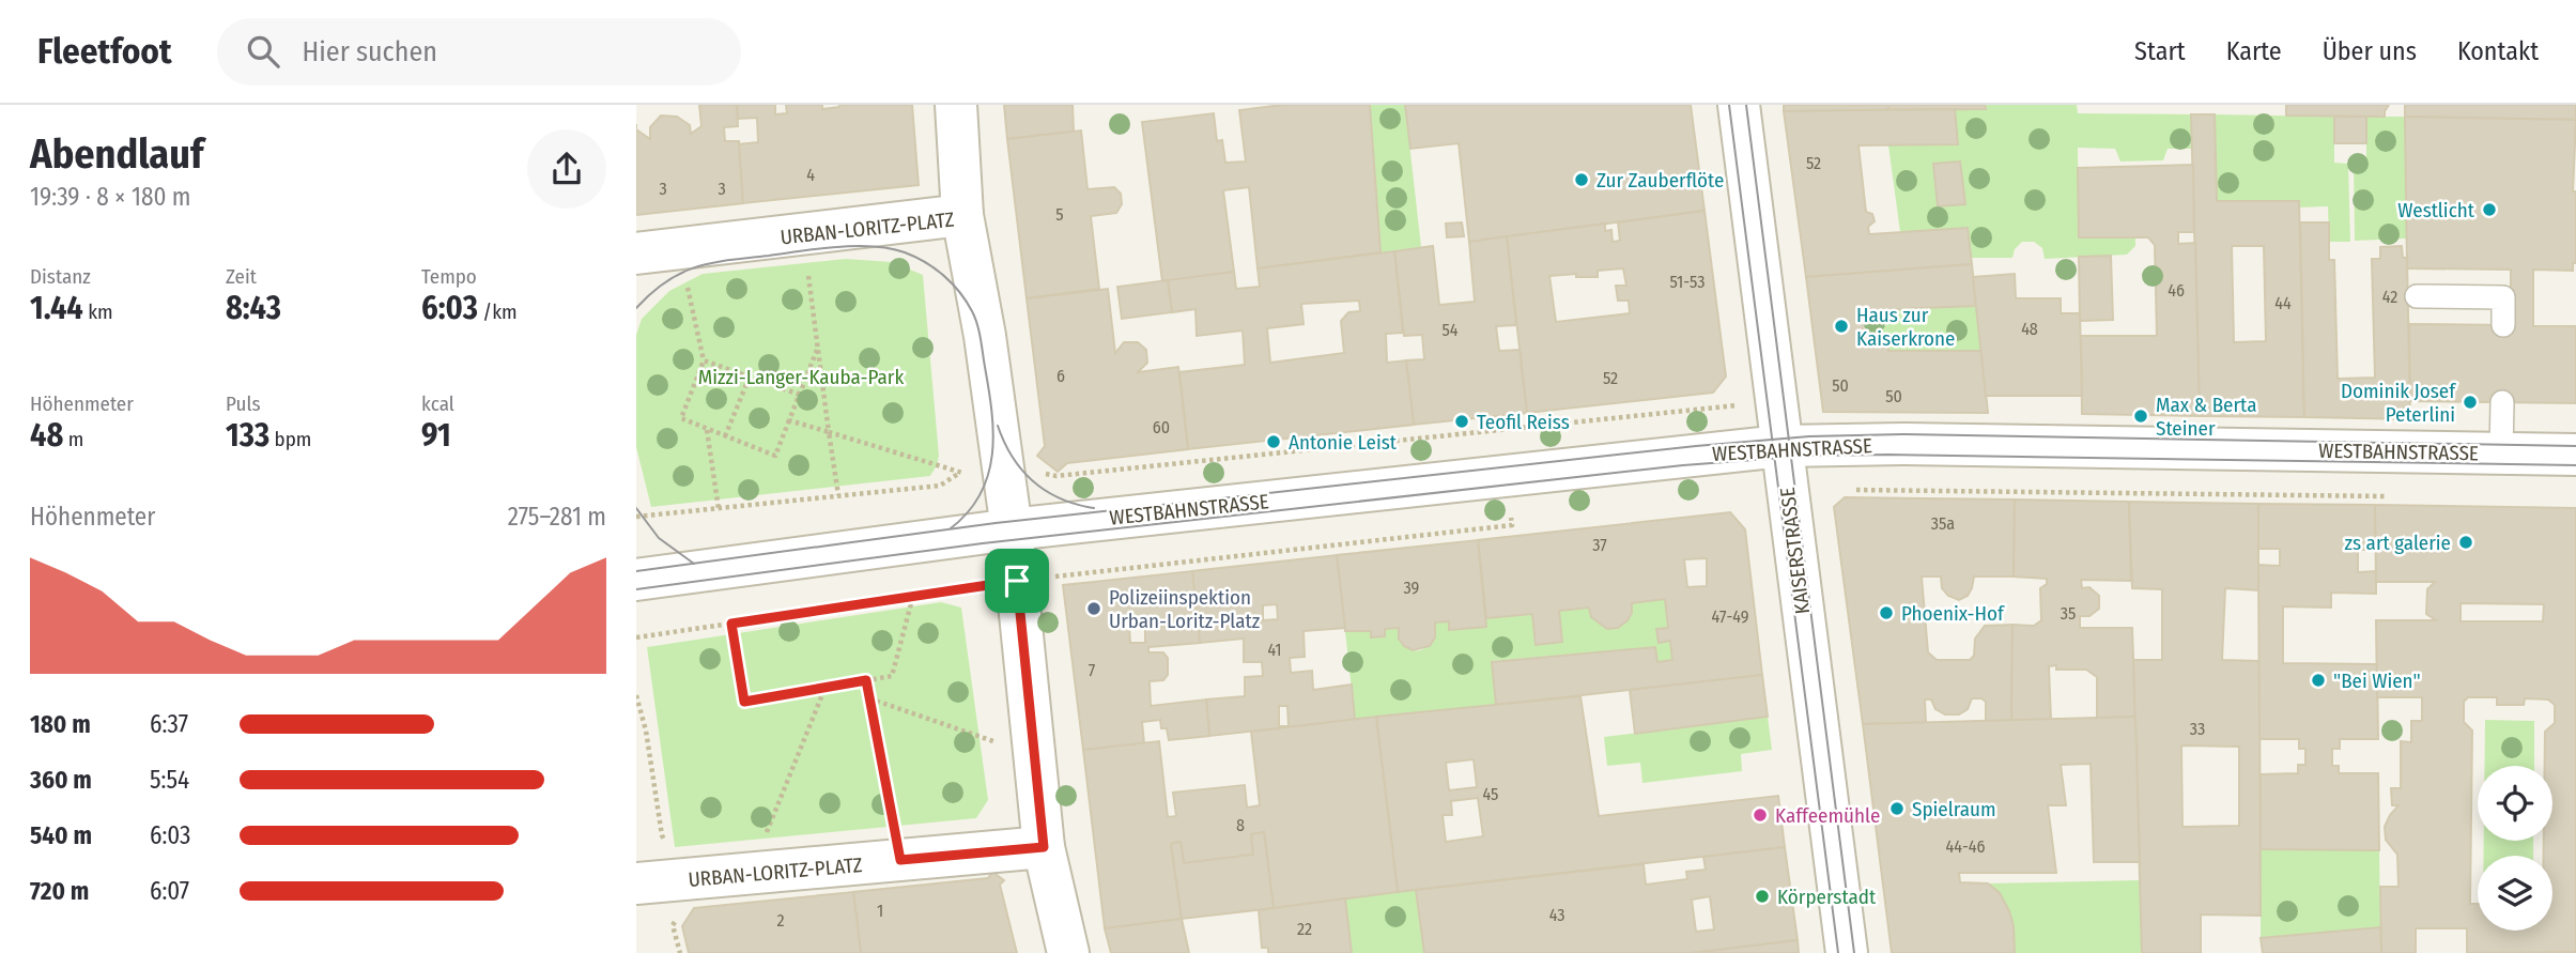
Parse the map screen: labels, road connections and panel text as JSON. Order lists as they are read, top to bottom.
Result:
{
  "streets": {
    "street": ["URBAN-LORITZ-PLATZ", "WESTBAHNSTRASSE", "KAISERSTRASSE"]
  },
  "crossings": [
    ["URBAN-LORITZ-PLATZ", "WESTBAHNSTRASSE"],
    ["WESTBAHNSTRASSE", "KAISERSTRASSE"]
  ],
  "parks": ["Mizzi-Langer-Kauba-Park"],
  "places": [
    "Zur Zauberflöte",
    "Westlicht",
    "Haus zur Kaiserkrone",
    "Dominik Josef Peterlini",
    "Max & Berta Steiner",
    "Teofil Reiss",
    "Antonie Leist",
    "zs art galerie",
    "Polizeiinspektion Urban-Loritz-Platz",
    "Phoenix-Hof",
    "\"Bei Wien\"",
    "Spielraum",
    "Kaffeemühle",
    "Körperstadt"
  ],
  "house_numbers": [
    "52",
    "4",
    "3",
    "3",
    "5",
    "51-53",
    "46",
    "42",
    "44",
    "48",
    "54",
    "6",
    "52",
    "50",
    "50",
    "60",
    "35a",
    "37",
    "39",
    "35",
    "47-49",
    "41",
    "7",
    "33",
    "45",
    "8",
    "44-46",
    "1",
    "43",
    "2",
    "22"
  ],
  "page": {
    "header": "Fleetfoot",
    "search": "Hier suchen",
    "nav": [
      "Start",
      "Karte",
      "Über uns",
      "Kontakt"
    ],
    "heading": ["Abendlauf", "19:39 · 8 × 180 m"],
    "stats": [
      ["Distanz", "1.44 km"],
      ["Zeit", "8:43"],
      ["Tempo", "6:03 /km"],
      ["Höhenmeter", "48 m"],
      ["Puls", "133 bpm"],
      ["kcal", "91"]
    ],
    "chart": ["Höhenmeter", "275–281 m"],
    "list": [
      {
        "name": "180 m",
        "note": "6:37"
      },
      {
        "name": "360 m",
        "note": "5:54"
      },
      {
        "name": "540 m",
        "note": "6:03"
      },
      {
        "name": "720 m",
        "note": "6:07"
      }
    ]
  }
}
